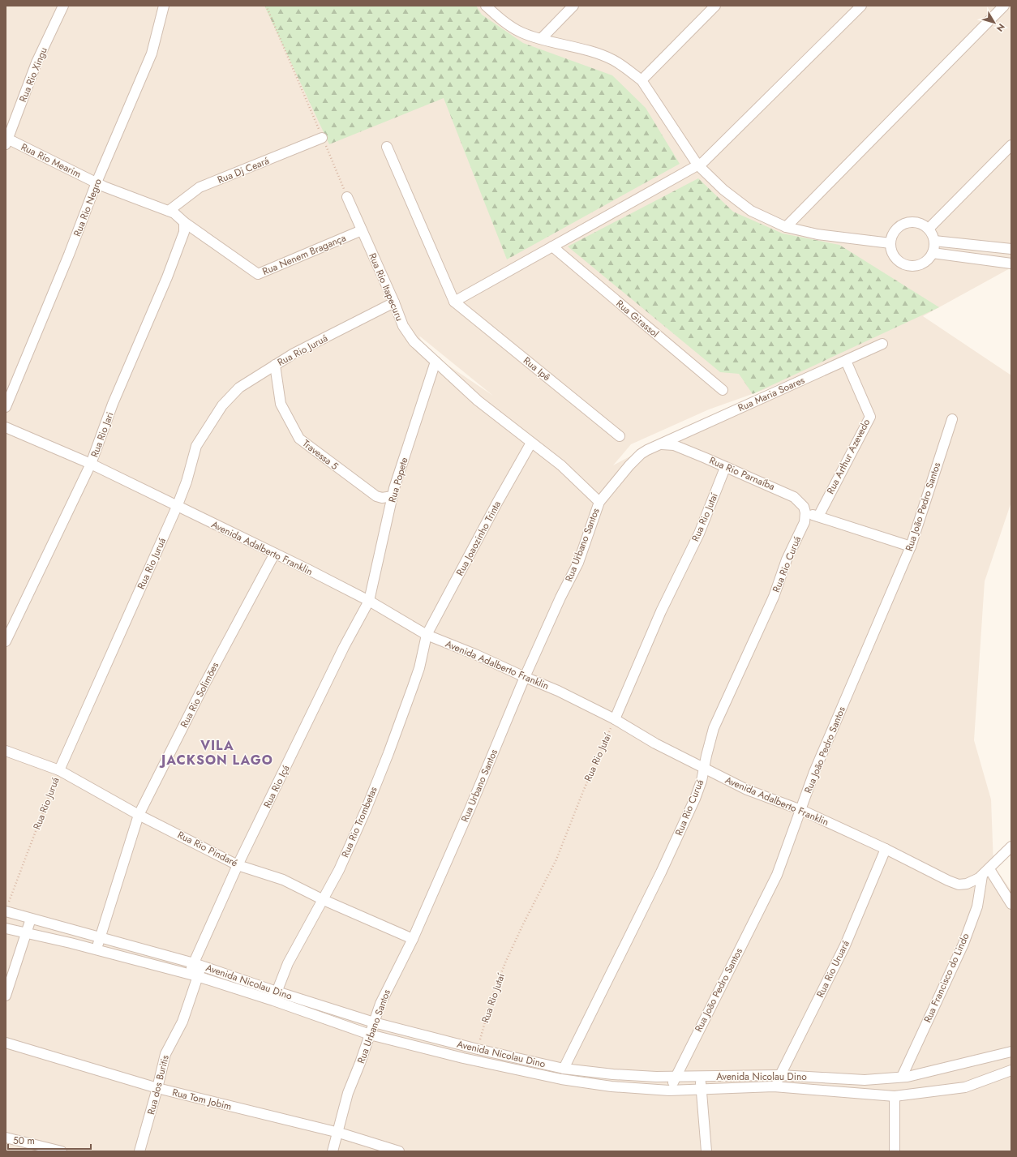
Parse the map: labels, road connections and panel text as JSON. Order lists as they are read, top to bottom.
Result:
{
  "streets": {
    "street": [
      "Rua Rio Xingu",
      "Rua Rio Mearim",
      "Rua Dj Ceará",
      "Rua Rio Negro",
      "Rua Nenem Bragança",
      "Rua Rio Itapecuru",
      "Rua Girassol",
      "Rua Rio Juruá",
      "Rua Ipê",
      "Rua Maria Soares",
      "Rua Rio Jari",
      "Travessa 5",
      "Rua Arthur Azevedo",
      "Rua Rio Parnaíba",
      "Rua Popete",
      "Rua João Pedro Santos",
      "Rua Rio Jutaí",
      "Rua Joaozinho Trinta",
      "Rua Urbano Santos",
      "Avenida Adalberto Franklin",
      "Rua Rio Curuá",
      "Rua Rio Solimões",
      "Rua Rio Içá",
      "Rua Rio Trombetas",
      "Rua Rio Pindaré",
      "Rua Rio Uruará",
      "Rua Francisco do Lindo",
      "Avenida Nicolau Dino",
      "Rua dos Buritis",
      "Rua Tom Jobim"
    ]
  },
  "crossings": [
    ["Rua Rio Xingu", "Rua Rio Mearim"],
    ["Rua Rio Mearim", "Rua Dj Ceará"],
    ["Rua Rio Mearim", "Rua Rio Negro"],
    ["Rua Rio Mearim", "Rua Nenem Bragança"],
    ["Rua Rio Mearim", "Rua Rio Jari"],
    ["Rua Nenem Bragança", "Rua Rio Itapecuru"],
    ["Rua Nenem Bragança", "Rua Rio Jari"],
    ["Rua Rio Itapecuru", "Rua Rio Juruá"],
    ["Rua Rio Itapecuru", "Rua Popete"],
    ["Rua Rio Itapecuru", "Rua Joaozinho Trinta"],
    ["Rua Rio Itapecuru", "Rua Urbano Santos"],
    ["Rua Rio Juruá", "Travessa 5"],
    ["Rua Rio Juruá", "Avenida Adalberto Franklin"],
    ["Rua Rio Juruá", "Rua Rio Pindaré"],
    ["Rua Rio Juruá", "Avenida Nicolau Dino"],
    ["Rua Maria Soares", "Rua Arthur Azevedo"],
    ["Rua Maria Soares", "Rua Rio Parnaíba"],
    ["Rua Maria Soares", "Rua Urbano Santos"],
    ["Rua Rio Jari", "Avenida Adalberto Franklin"],
    ["Travessa 5", "Rua Popete"],
    ["Rua Rio Parnaíba", "Rua Rio Jutaí"],
    ["Rua Rio Parnaíba", "Rua Urbano Santos"],
    ["Rua Rio Parnaíba", "Rua Rio Curuá"],
    ["Rua Popete", "Avenida Adalberto Franklin"],
    ["Rua Popete", "Rua Rio Içá"],
    ["Rua João Pedro Santos", "Avenida Adalberto Franklin"],
    ["Rua João Pedro Santos", "Avenida Nicolau Dino"],
    ["Rua Rio Jutaí", "Avenida Adalberto Franklin"],
    ["Rua Rio Jutaí", "Avenida Nicolau Dino"],
    ["Rua Joaozinho Trinta", "Avenida Adalberto Franklin"],
    ["Rua Joaozinho Trinta", "Rua Rio Trombetas"],
    ["Rua Urbano Santos", "Avenida Adalberto Franklin"],
    ["Rua Urbano Santos", "Rua Rio Pindaré"],
    ["Rua Urbano Santos", "Avenida Nicolau Dino"],
    ["Rua Urbano Santos", "Rua Tom Jobim"],
    ["Avenida Adalberto Franklin", "Rua Rio Curuá"],
    ["Avenida Adalberto Franklin", "Rua Rio Solimões"],
    ["Avenida Adalberto Franklin", "Rua Rio Içá"],
    ["Avenida Adalberto Franklin", "Rua Rio Trombetas"],
    ["Avenida Adalberto Franklin", "Rua Rio Uruará"],
    ["Avenida Adalberto Franklin", "Rua Francisco do Lindo"],
    ["Rua Rio Curuá", "Avenida Nicolau Dino"],
    ["Rua Rio Solimões", "Rua Rio Pindaré"],
    ["Rua Rio Solimões", "Avenida Nicolau Dino"],
    ["Rua Rio Içá", "Rua Rio Pindaré"],
    ["Rua Rio Içá", "Avenida Nicolau Dino"],
    ["Rua Rio Içá", "Rua dos Buritis"],
    ["Rua Rio Trombetas", "Rua Rio Pindaré"],
    ["Rua Rio Trombetas", "Avenida Nicolau Dino"],
    ["Rua Rio Uruará", "Avenida Nicolau Dino"],
    ["Rua Francisco do Lindo", "Avenida Nicolau Dino"],
    ["Avenida Nicolau Dino", "Rua dos Buritis"],
    ["Rua dos Buritis", "Rua Tom Jobim"]
  ],
  "districts": ["VILA JACKSON LAGO"],
  "scale_bar": "50 m",
  "north": "bottom right"
}
